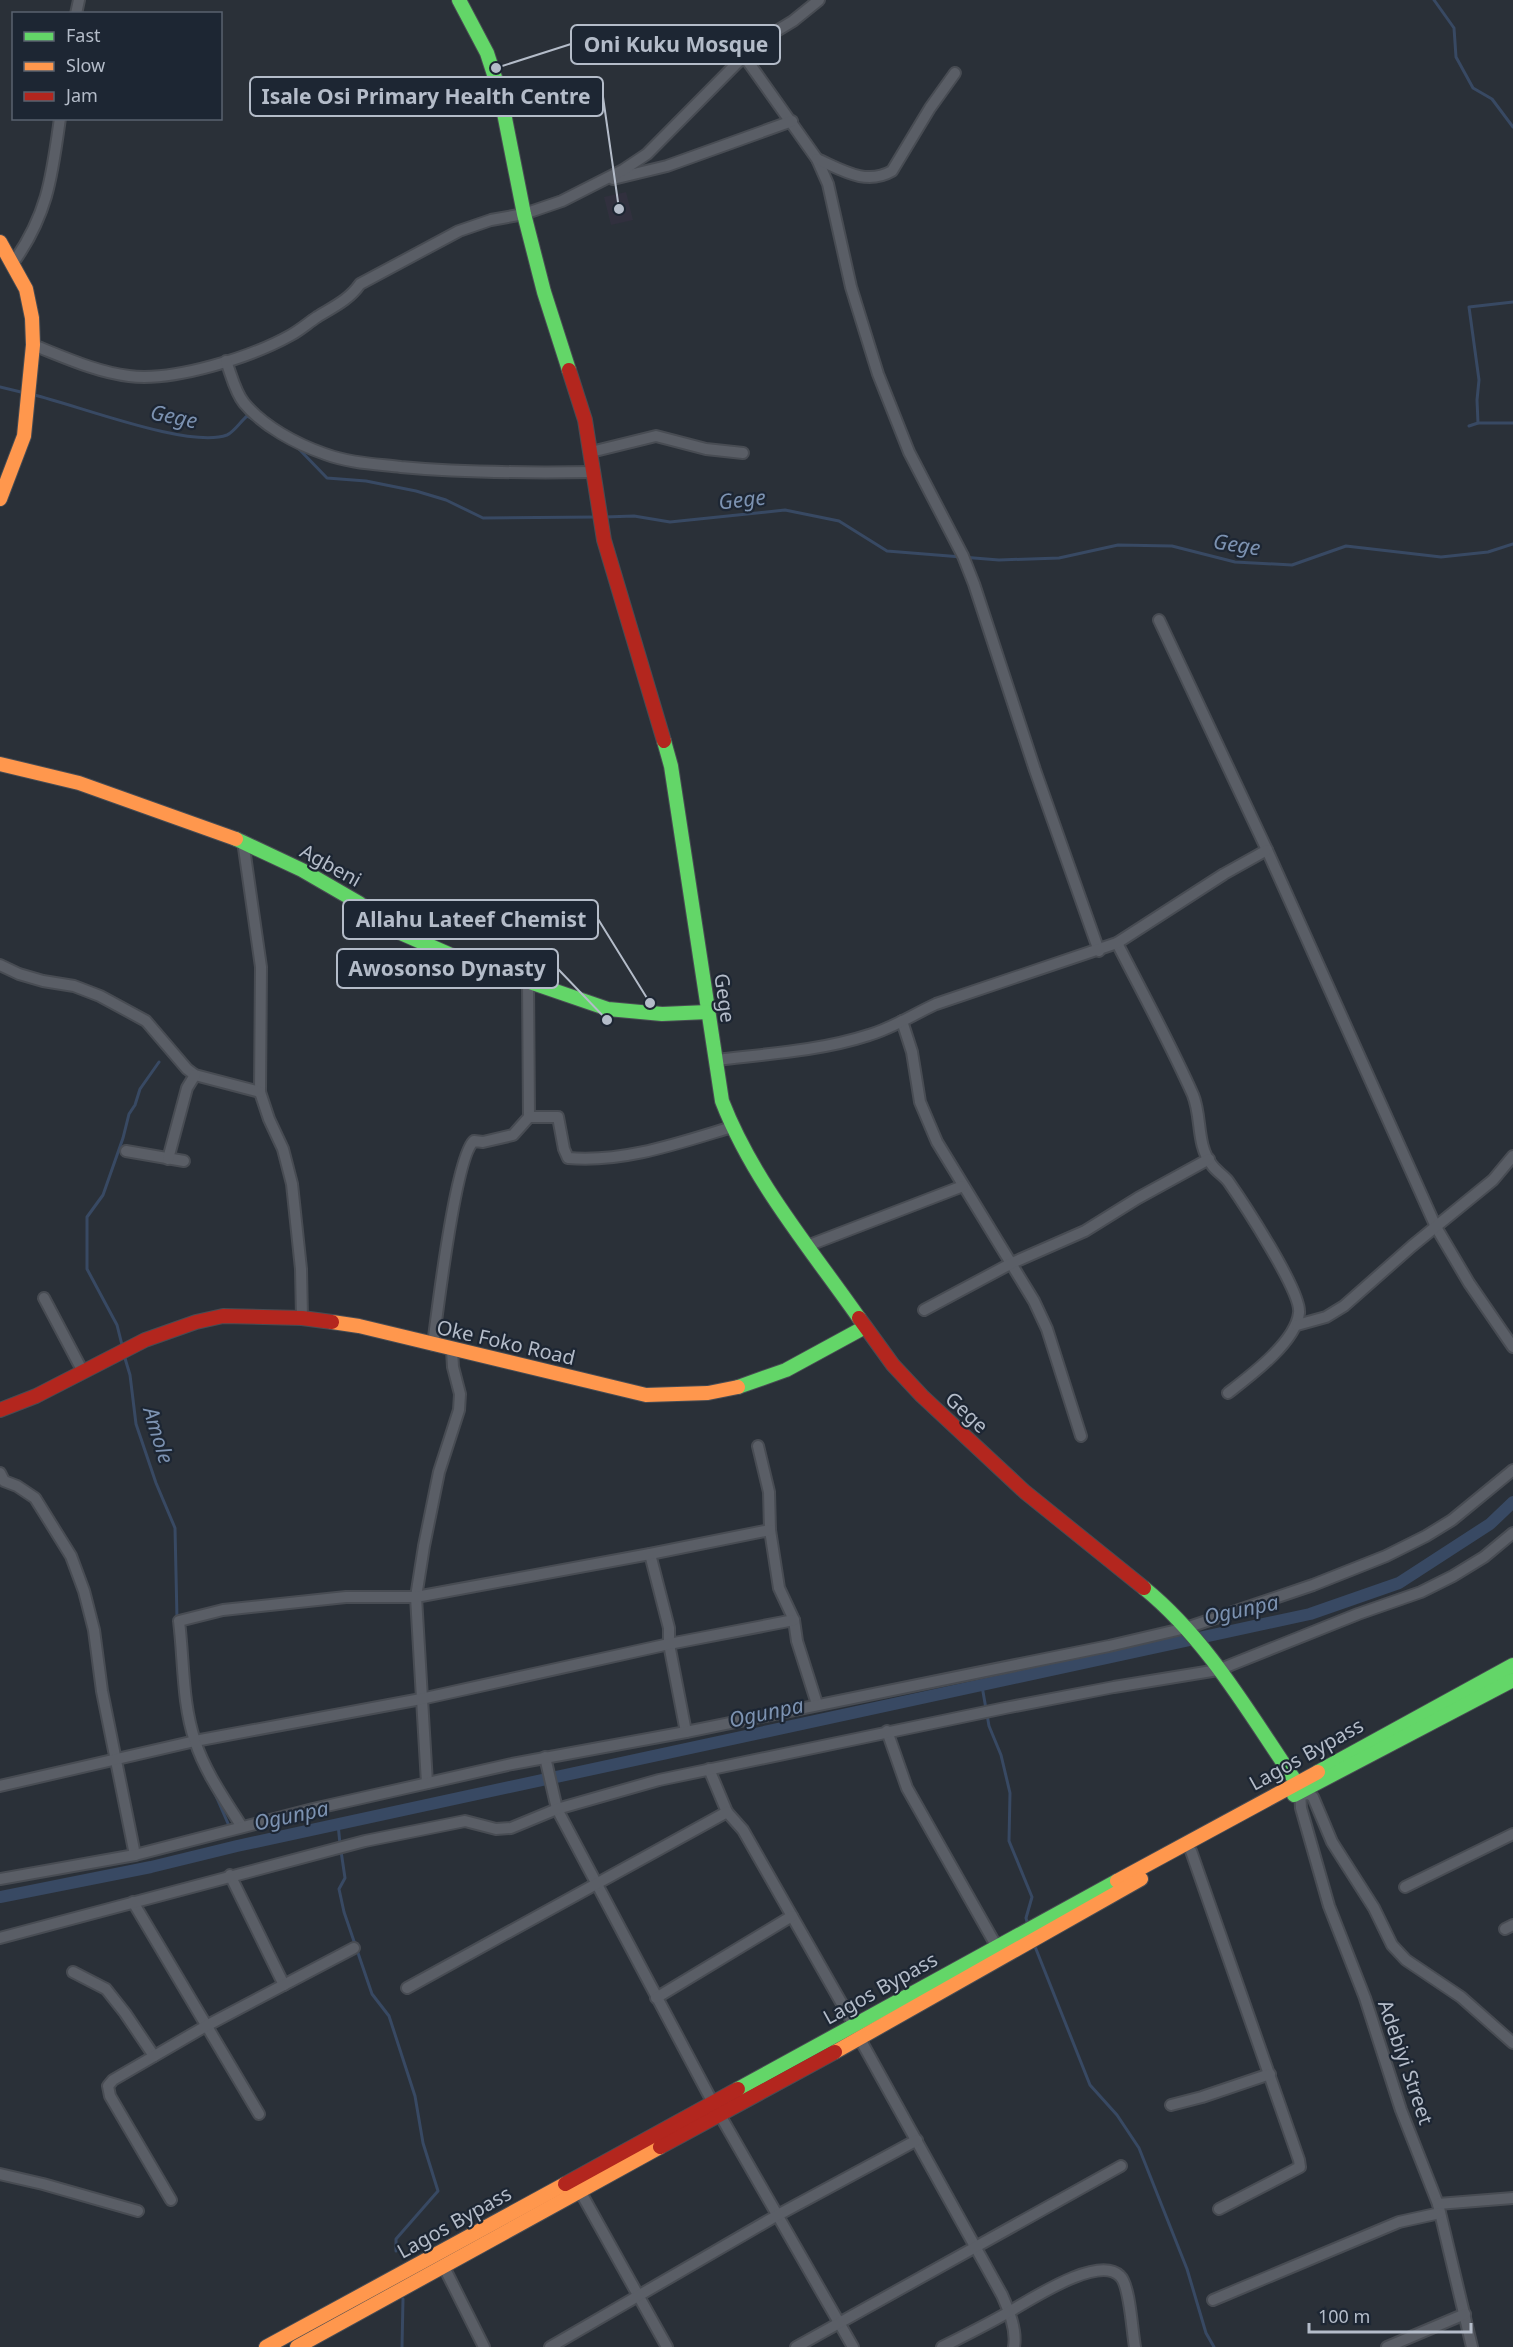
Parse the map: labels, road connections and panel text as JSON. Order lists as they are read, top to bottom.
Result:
{
  "streets": {
    "street": [
      "Agbeni",
      "Gege",
      "Oke Foko Road",
      "Lagos Bypass",
      "Adebiyi Street"
    ]
  },
  "crossings": [
    ["Agbeni", "Gege"],
    ["Gege", "Oke Foko Road"],
    ["Gege", "Lagos Bypass"],
    ["Gege", "Adebiyi Street"],
    ["Lagos Bypass", "Adebiyi Street"]
  ],
  "water": ["Gege", "Amole", "Ogunpa"],
  "places": [
    "Oni Kuku Mosque",
    "Isale Osi Primary Health Centre",
    "Allahu Lateef Chemist",
    "Awosonso Dynasty"
  ],
  "legend": ["Fast", "Slow", "Jam"],
  "scale_bar": "100 m"
}
